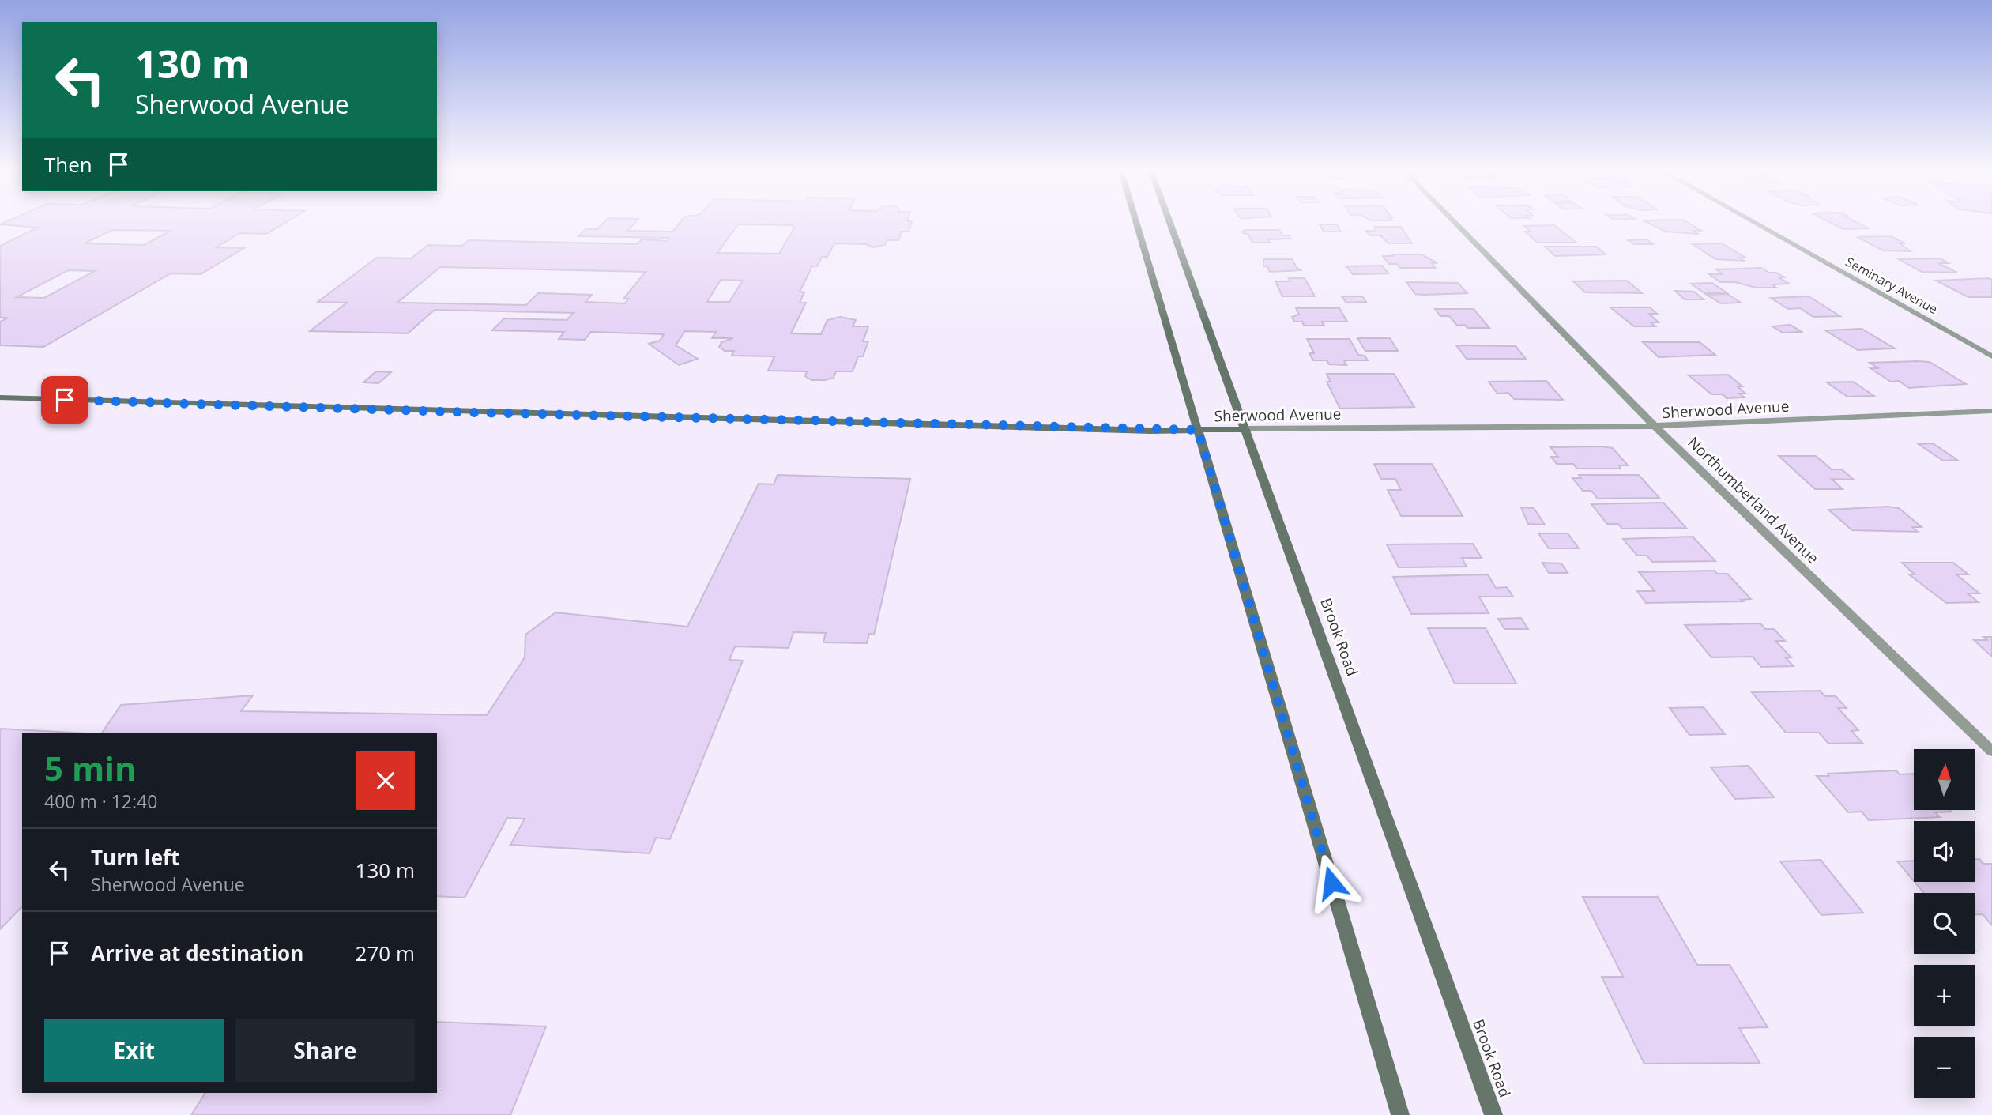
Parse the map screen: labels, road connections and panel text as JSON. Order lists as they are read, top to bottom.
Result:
{
  "streets": {
    "main road": ["Sherwood Avenue", "Brook Road"],
    "street": ["Seminary Avenue", "Northumberland Avenue"]
  },
  "crossings": [
    ["Sherwood Avenue", "Northumberland Avenue"],
    ["Sherwood Avenue", "Brook Road"]
  ],
  "north": "top",
  "page": {
    "turn": ["130 m", "Sherwood Avenue"],
    "then": "Then",
    "heading": ["5 min", "400 m · 12:40"],
    "map_buttons": ["+", "−"],
    "list": [
      {
        "name": "Turn left",
        "note": "Sherwood Avenue",
        "value": "130 m"
      },
      {
        "name": "Arrive at destination",
        "value": "270 m"
      }
    ],
    "buttons": ["Exit", "Share"]
  }
}
